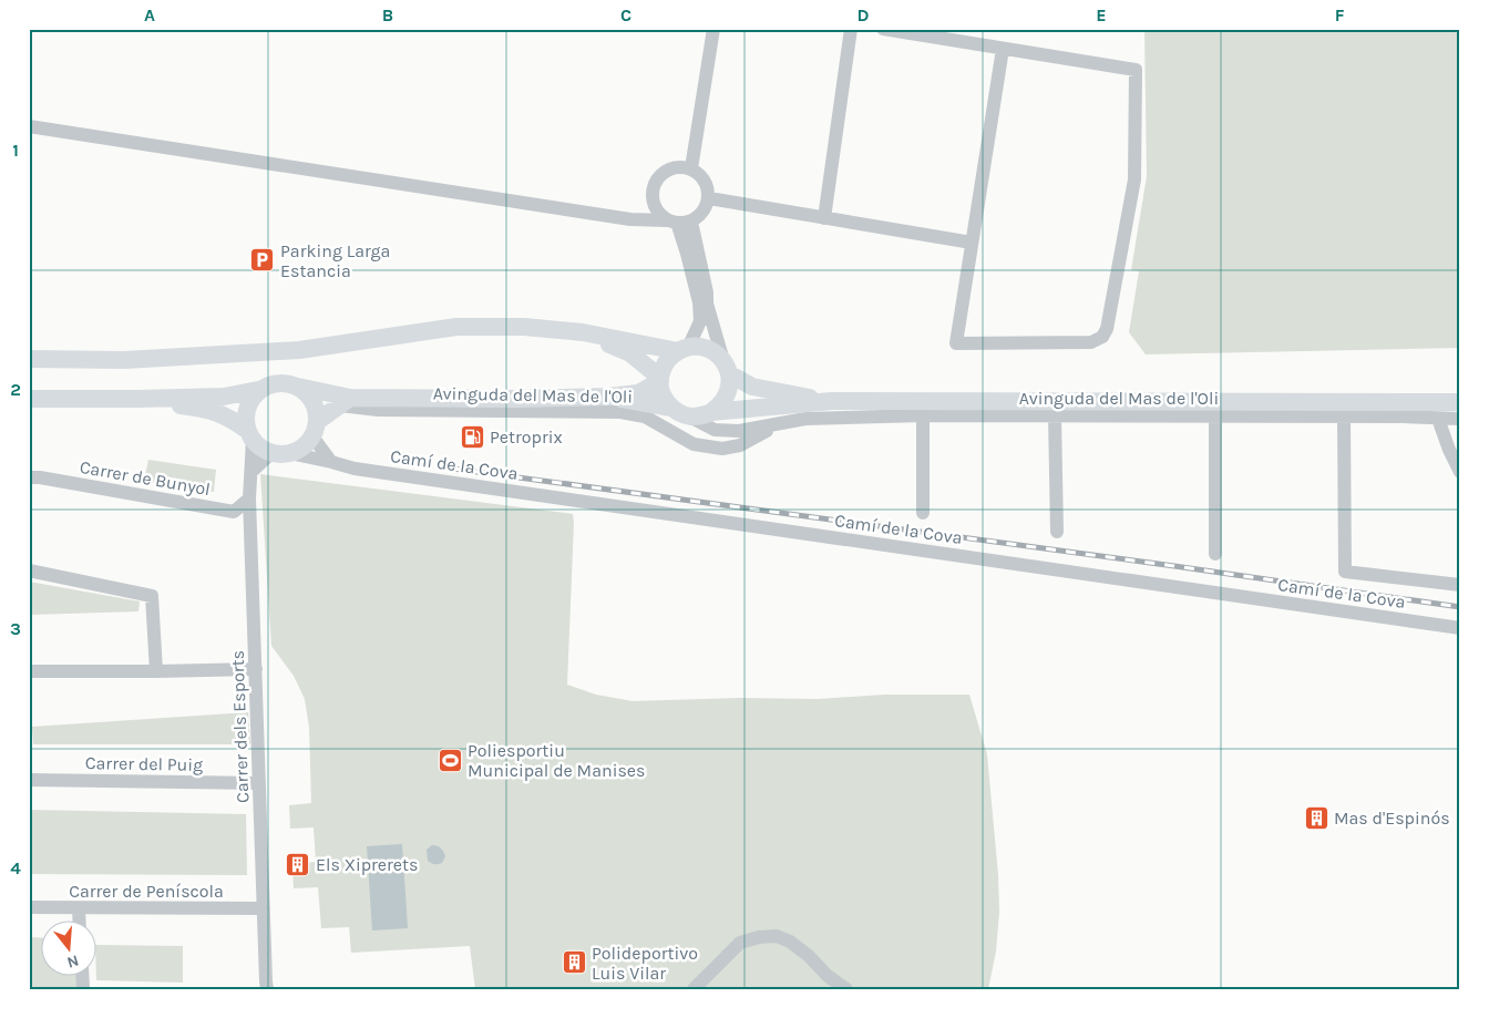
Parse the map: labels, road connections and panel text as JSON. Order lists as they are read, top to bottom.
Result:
{
  "streets": {
    "street": [
      "Avinguda del Mas de l'Oli",
      "Camí de la Cova",
      "Carrer de Bunyol",
      "Carrer dels Esports",
      "Carrer del Puig",
      "Carrer de Peníscola"
    ]
  },
  "crossings": [
    ["Camí de la Cova", "Carrer dels Esports"],
    ["Carrer de Bunyol", "Carrer dels Esports"],
    ["Carrer dels Esports", "Carrer del Puig"],
    ["Carrer dels Esports", "Carrer de Peníscola"]
  ],
  "places": {
    "parking": ["Parking Larga Estancia"],
    "fuel station": ["Petroprix"],
    "sports": ["Poliesportiu Municipal de Manises"],
    "building": ["Mas d'Espinós", "Els Xiprerets", "Polideportivo Luis Vilar"]
  },
  "north": "bottom",
  "grid": {
    "columns": [
      "A",
      "B",
      "C",
      "D",
      "E",
      "F"
    ],
    "rows": [
      "1",
      "2",
      "3",
      "4"
    ]
  }
}
